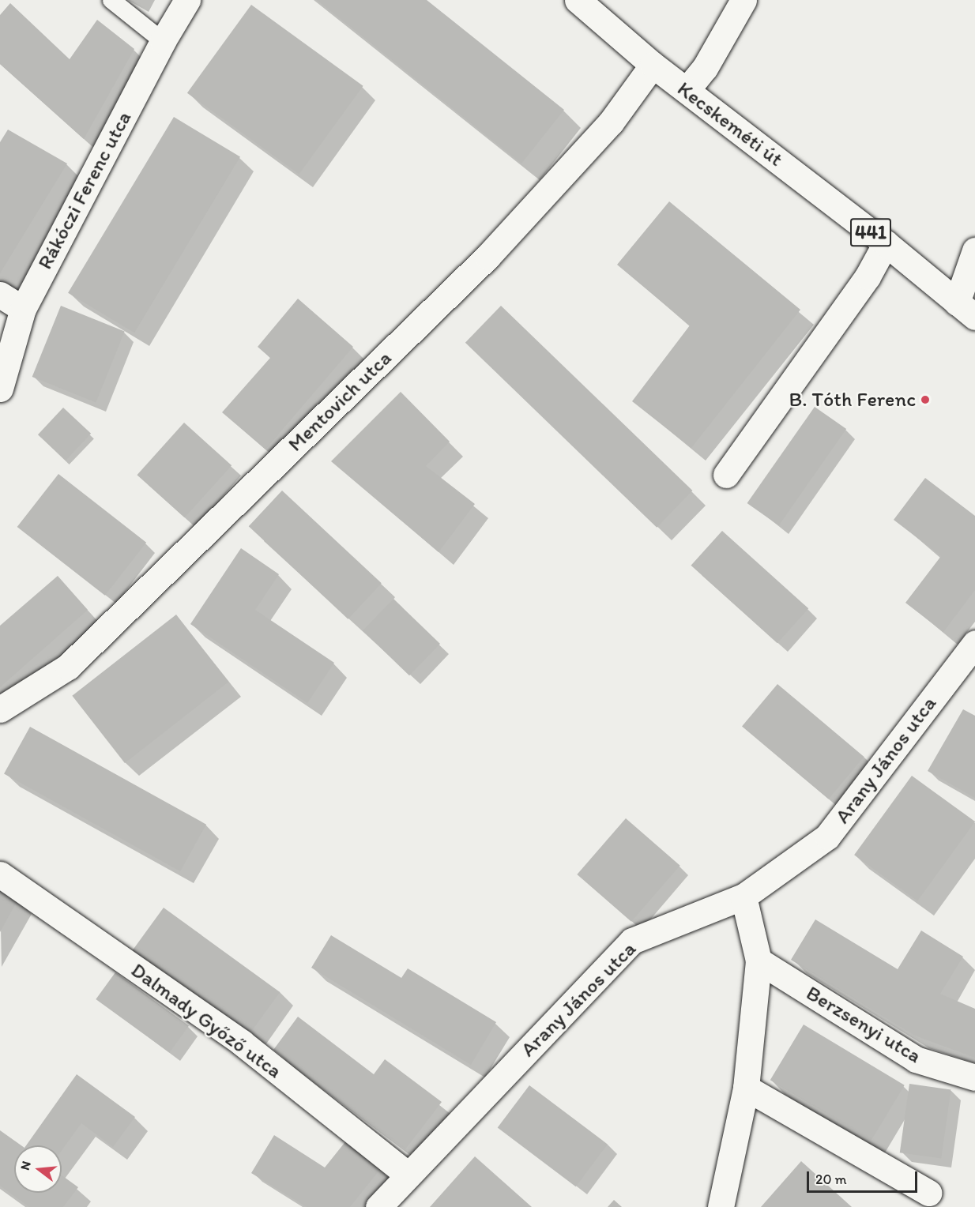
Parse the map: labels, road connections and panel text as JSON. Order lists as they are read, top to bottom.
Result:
{
  "streets": {
    "street": [
      "Kecskeméti út",
      "Rákóczi Ferenc utca",
      "441",
      "Mentovich utca",
      "Arany János utca",
      "Dalmady Győző utca",
      "Berzsenyi utca"
    ]
  },
  "crossings": [
    ["Kecskeméti út", "Mentovich utca"],
    ["Arany János utca", "Dalmady Győző utca"]
  ],
  "places": ["B. Tóth Ferenc"],
  "scale_bar": "20 m",
  "north": "left"
}
